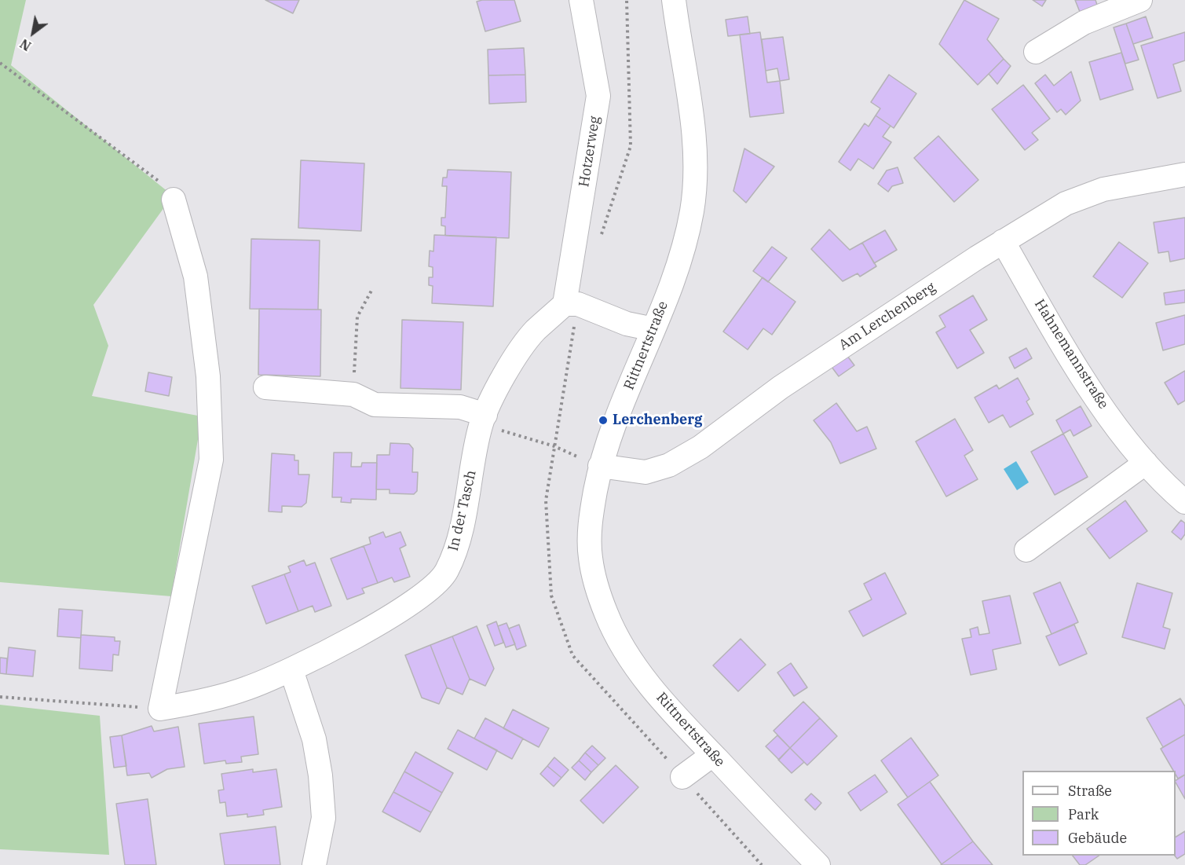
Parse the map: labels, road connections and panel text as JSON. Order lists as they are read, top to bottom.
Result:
{
  "streets": {
    "street": [
      "Hotzerweg",
      "Am Lerchenberg",
      "Rittnertstraße",
      "Hahnemannstraße",
      "In der Tasch"
    ]
  },
  "crossings": [
    ["Hotzerweg", "In der Tasch"],
    ["Am Lerchenberg", "Rittnertstraße"],
    ["Am Lerchenberg", "Hahnemannstraße"]
  ],
  "places": ["Lerchenberg"],
  "legend": ["Straße", "Park", "Gebäude"],
  "north": "bottom left"
}
